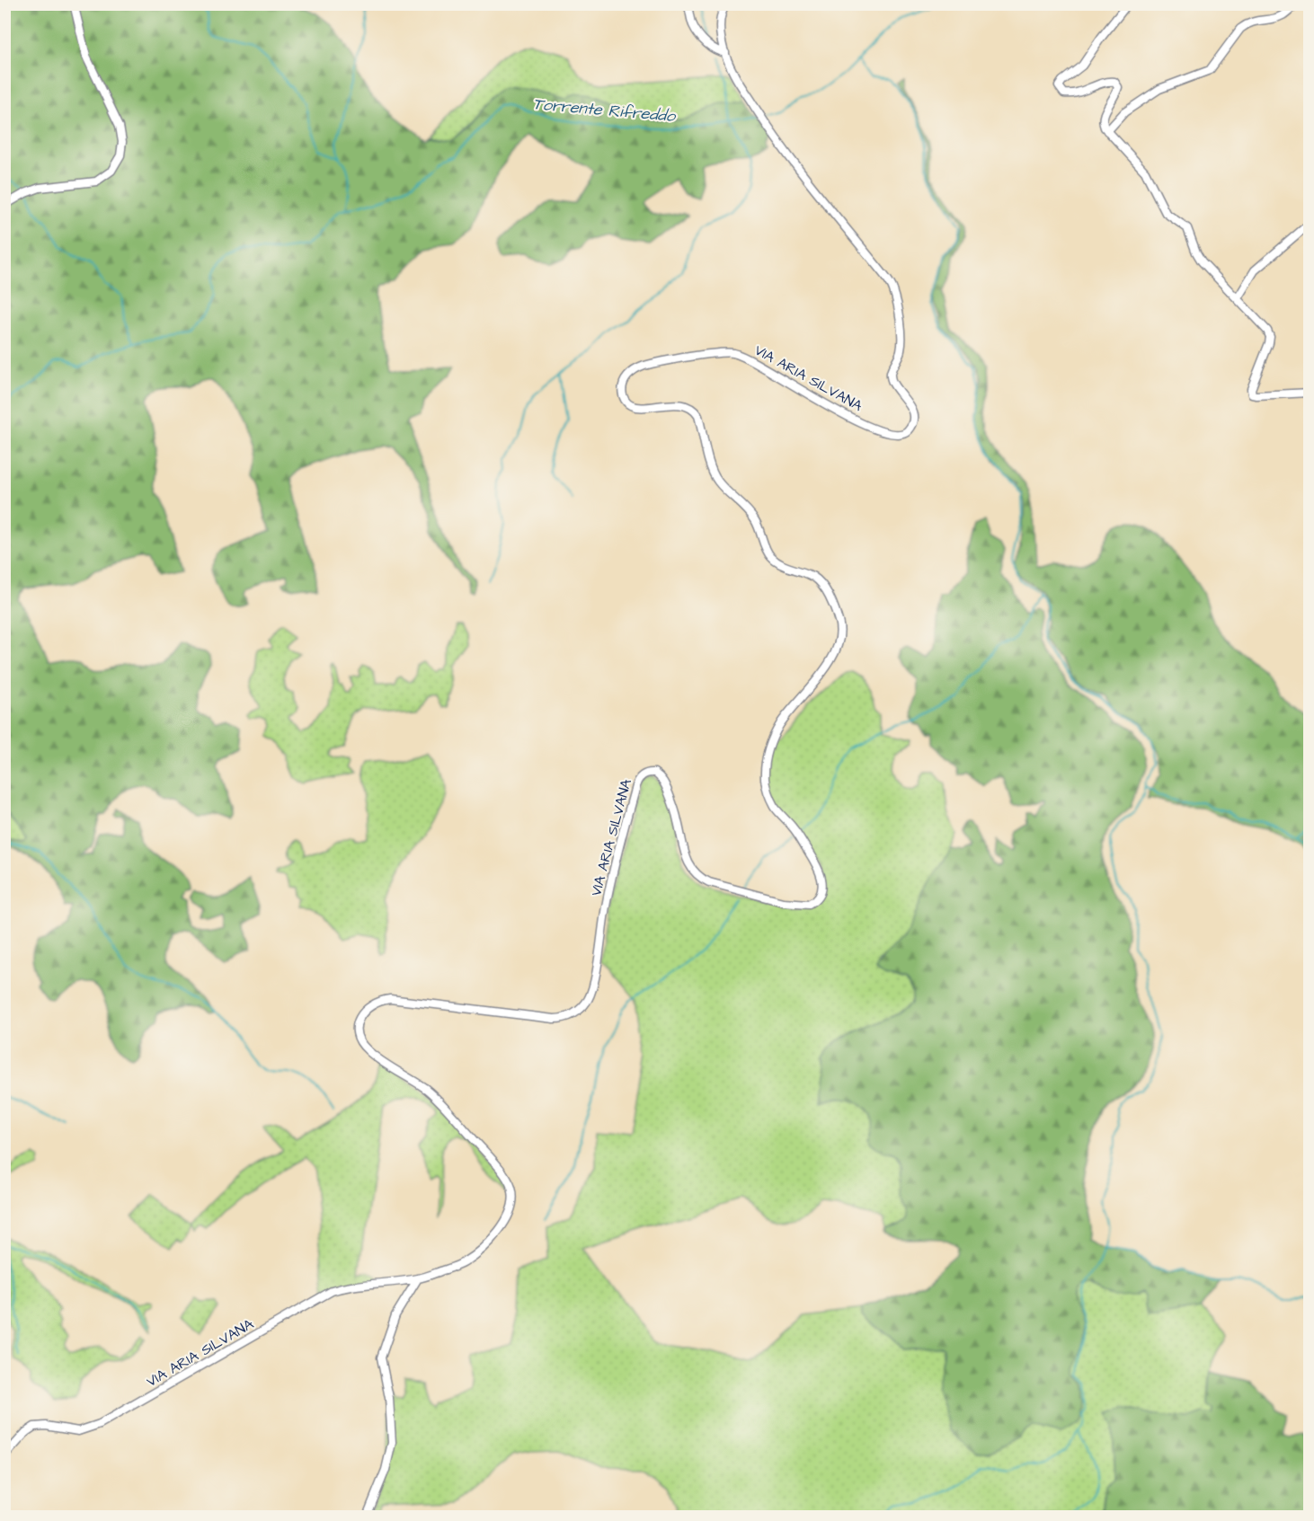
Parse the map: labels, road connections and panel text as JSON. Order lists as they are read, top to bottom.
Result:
{
  "streets": {
    "street": ["VIA ARIA SILVANA"]
  },
  "water": ["Torrente Rifreddo"]
}
